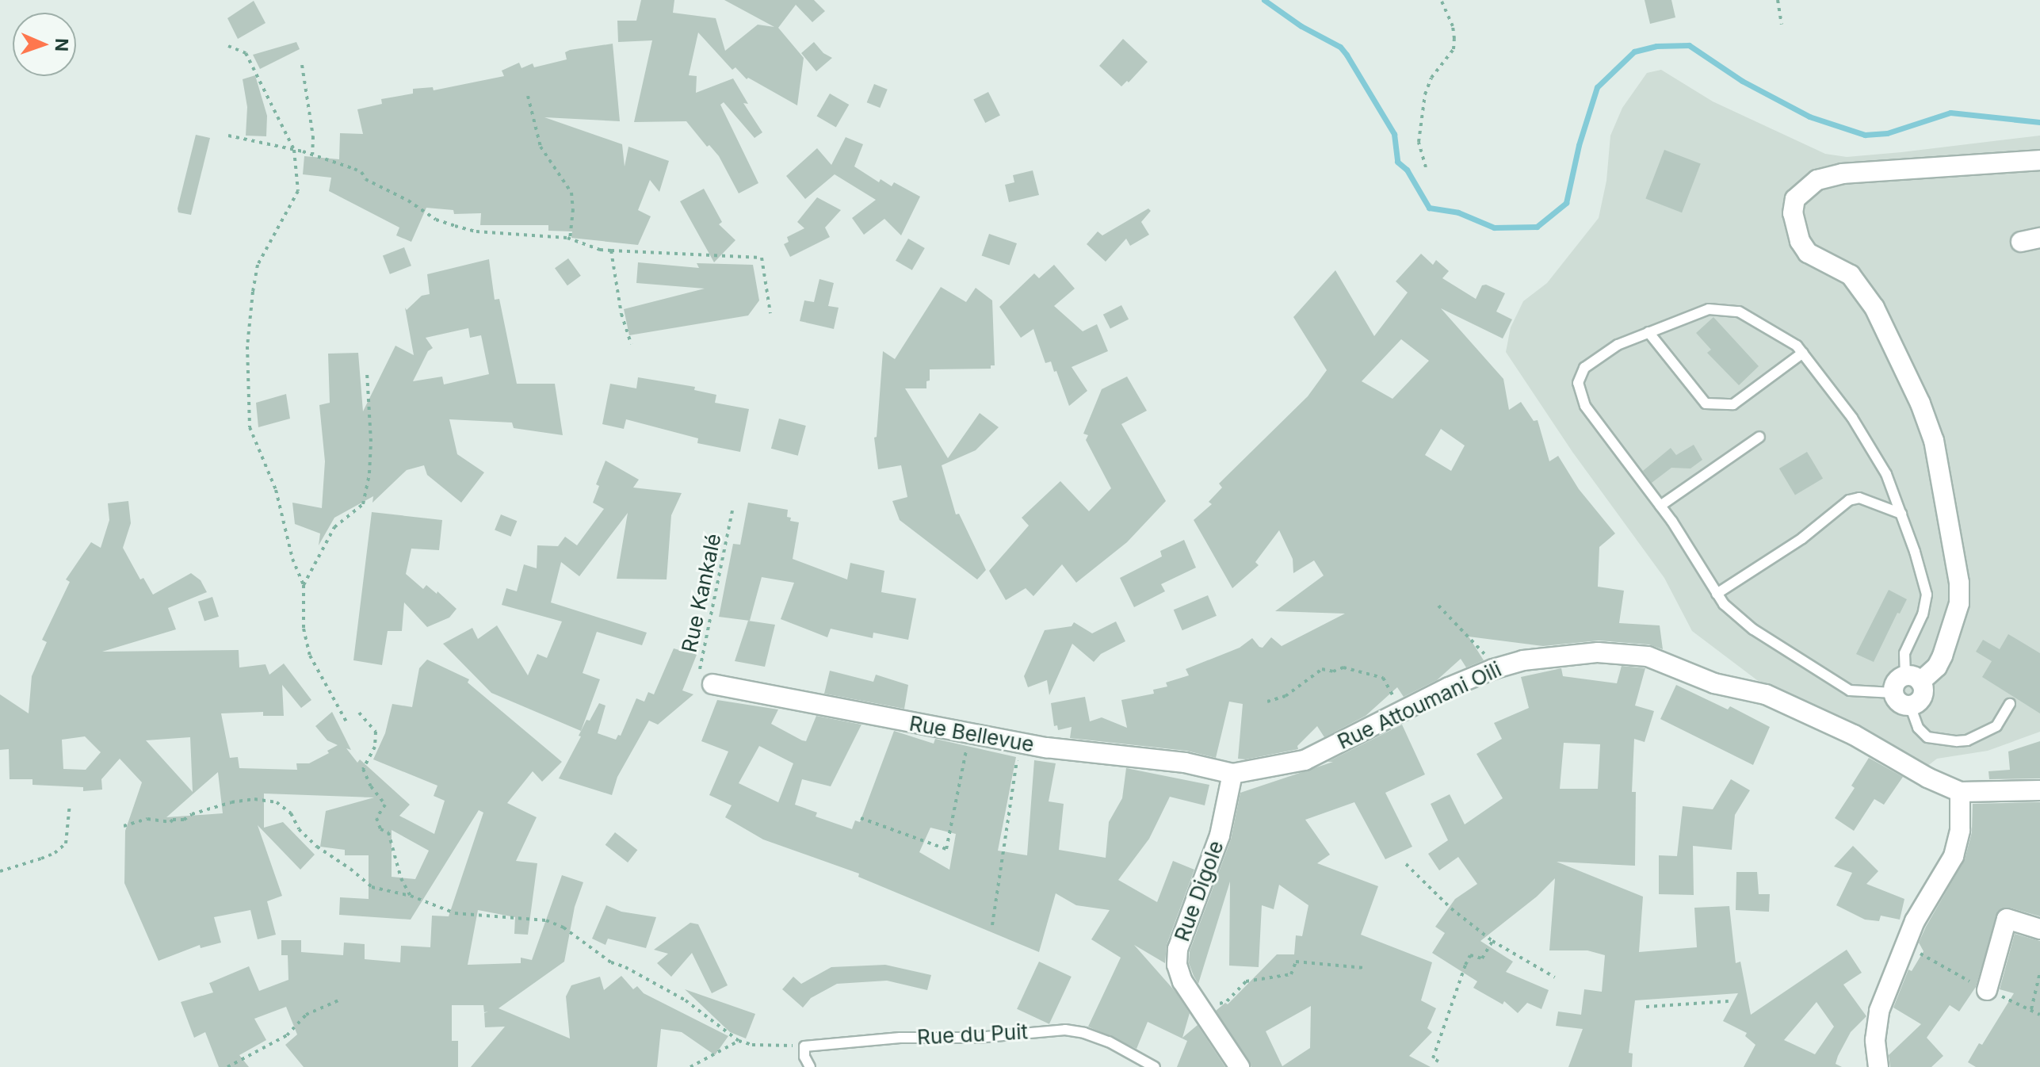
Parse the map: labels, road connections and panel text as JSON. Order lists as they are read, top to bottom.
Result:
{
  "streets": {
    "street": ["Rue Attoumani Oili", "Rue Bellevue", "Rue Digole"],
    "lane": ["Rue du Puit"],
    "path": ["Rue Kankalé"]
  },
  "crossings": [
    ["Rue Kankalé", "Rue Bellevue"],
    ["Rue Attoumani Oili", "Rue Bellevue"],
    ["Rue Attoumani Oili", "Rue Digole"],
    ["Rue Bellevue", "Rue Digole"]
  ],
  "north": "right"
}
